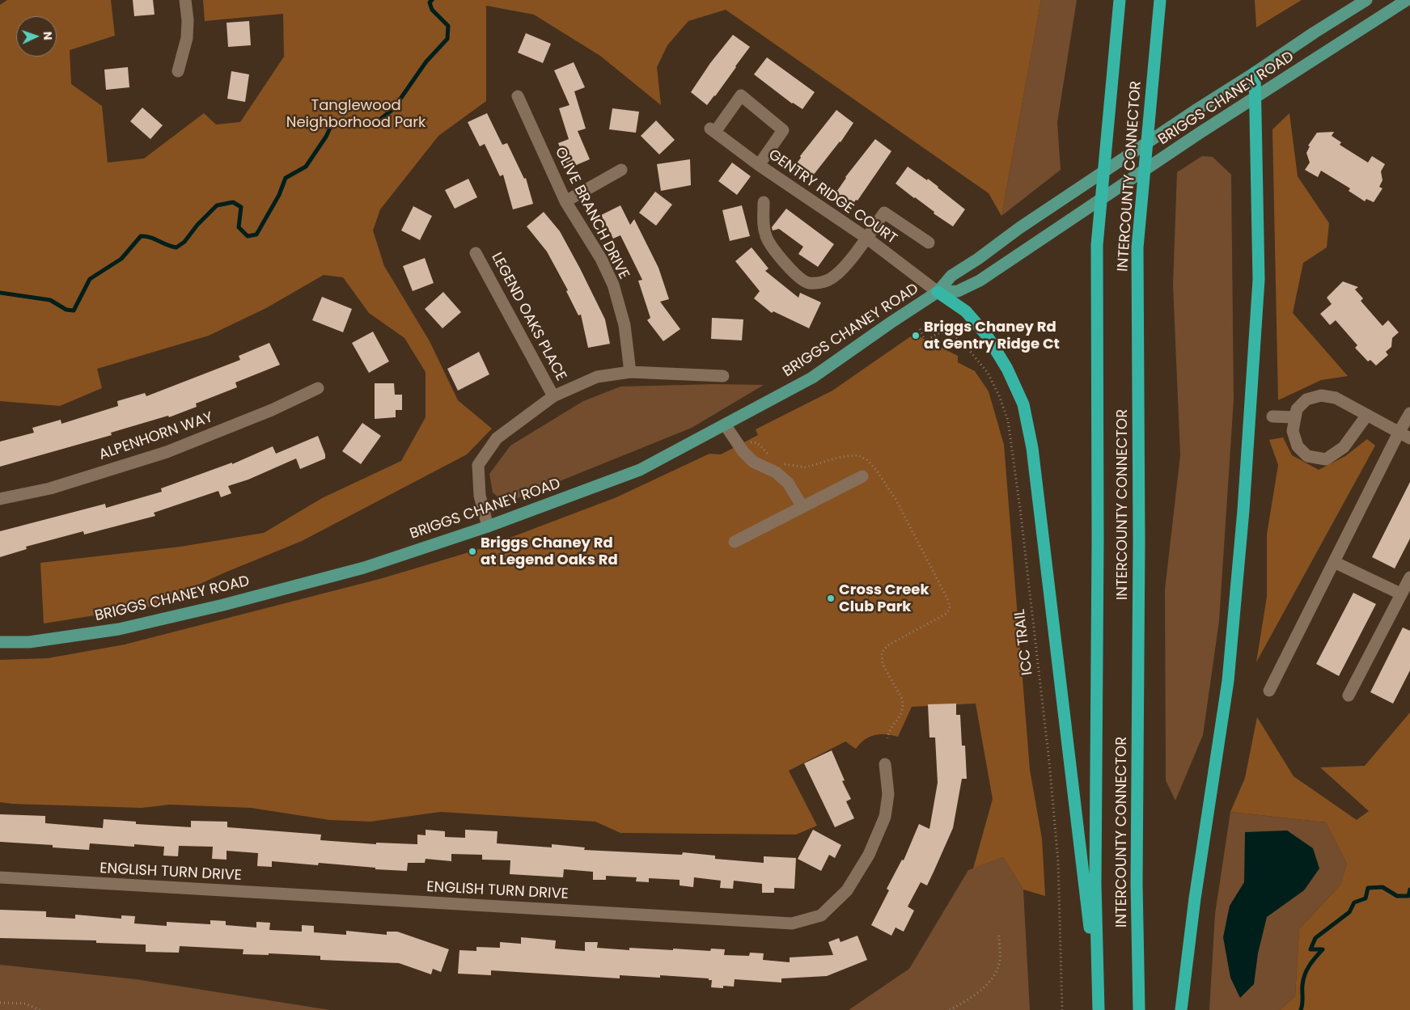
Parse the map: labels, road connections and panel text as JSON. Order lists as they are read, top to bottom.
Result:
{
  "streets": {
    "highway": ["INTERCOUNTY CONNECTOR"],
    "main road": ["BRIGGS CHANEY ROAD"],
    "street": [
      "GENTRY RIDGE COURT",
      "OLIVE BRANCH DRIVE",
      "LEGEND OAKS PLACE",
      "ALPENHORN WAY",
      "ENGLISH TURN DRIVE"
    ],
    "path": ["ICC TRAIL"]
  },
  "crossings": [
    ["BRIGGS CHANEY ROAD", "GENTRY RIDGE COURT"]
  ],
  "parks": ["Tanglewood Neighborhood Park"],
  "places": ["Briggs Chaney Rd at Gentry Ridge Ct", "Briggs Chaney Rd at Legend Oaks Rd", "Cross Creek Club Park"],
  "north": "right"
}
